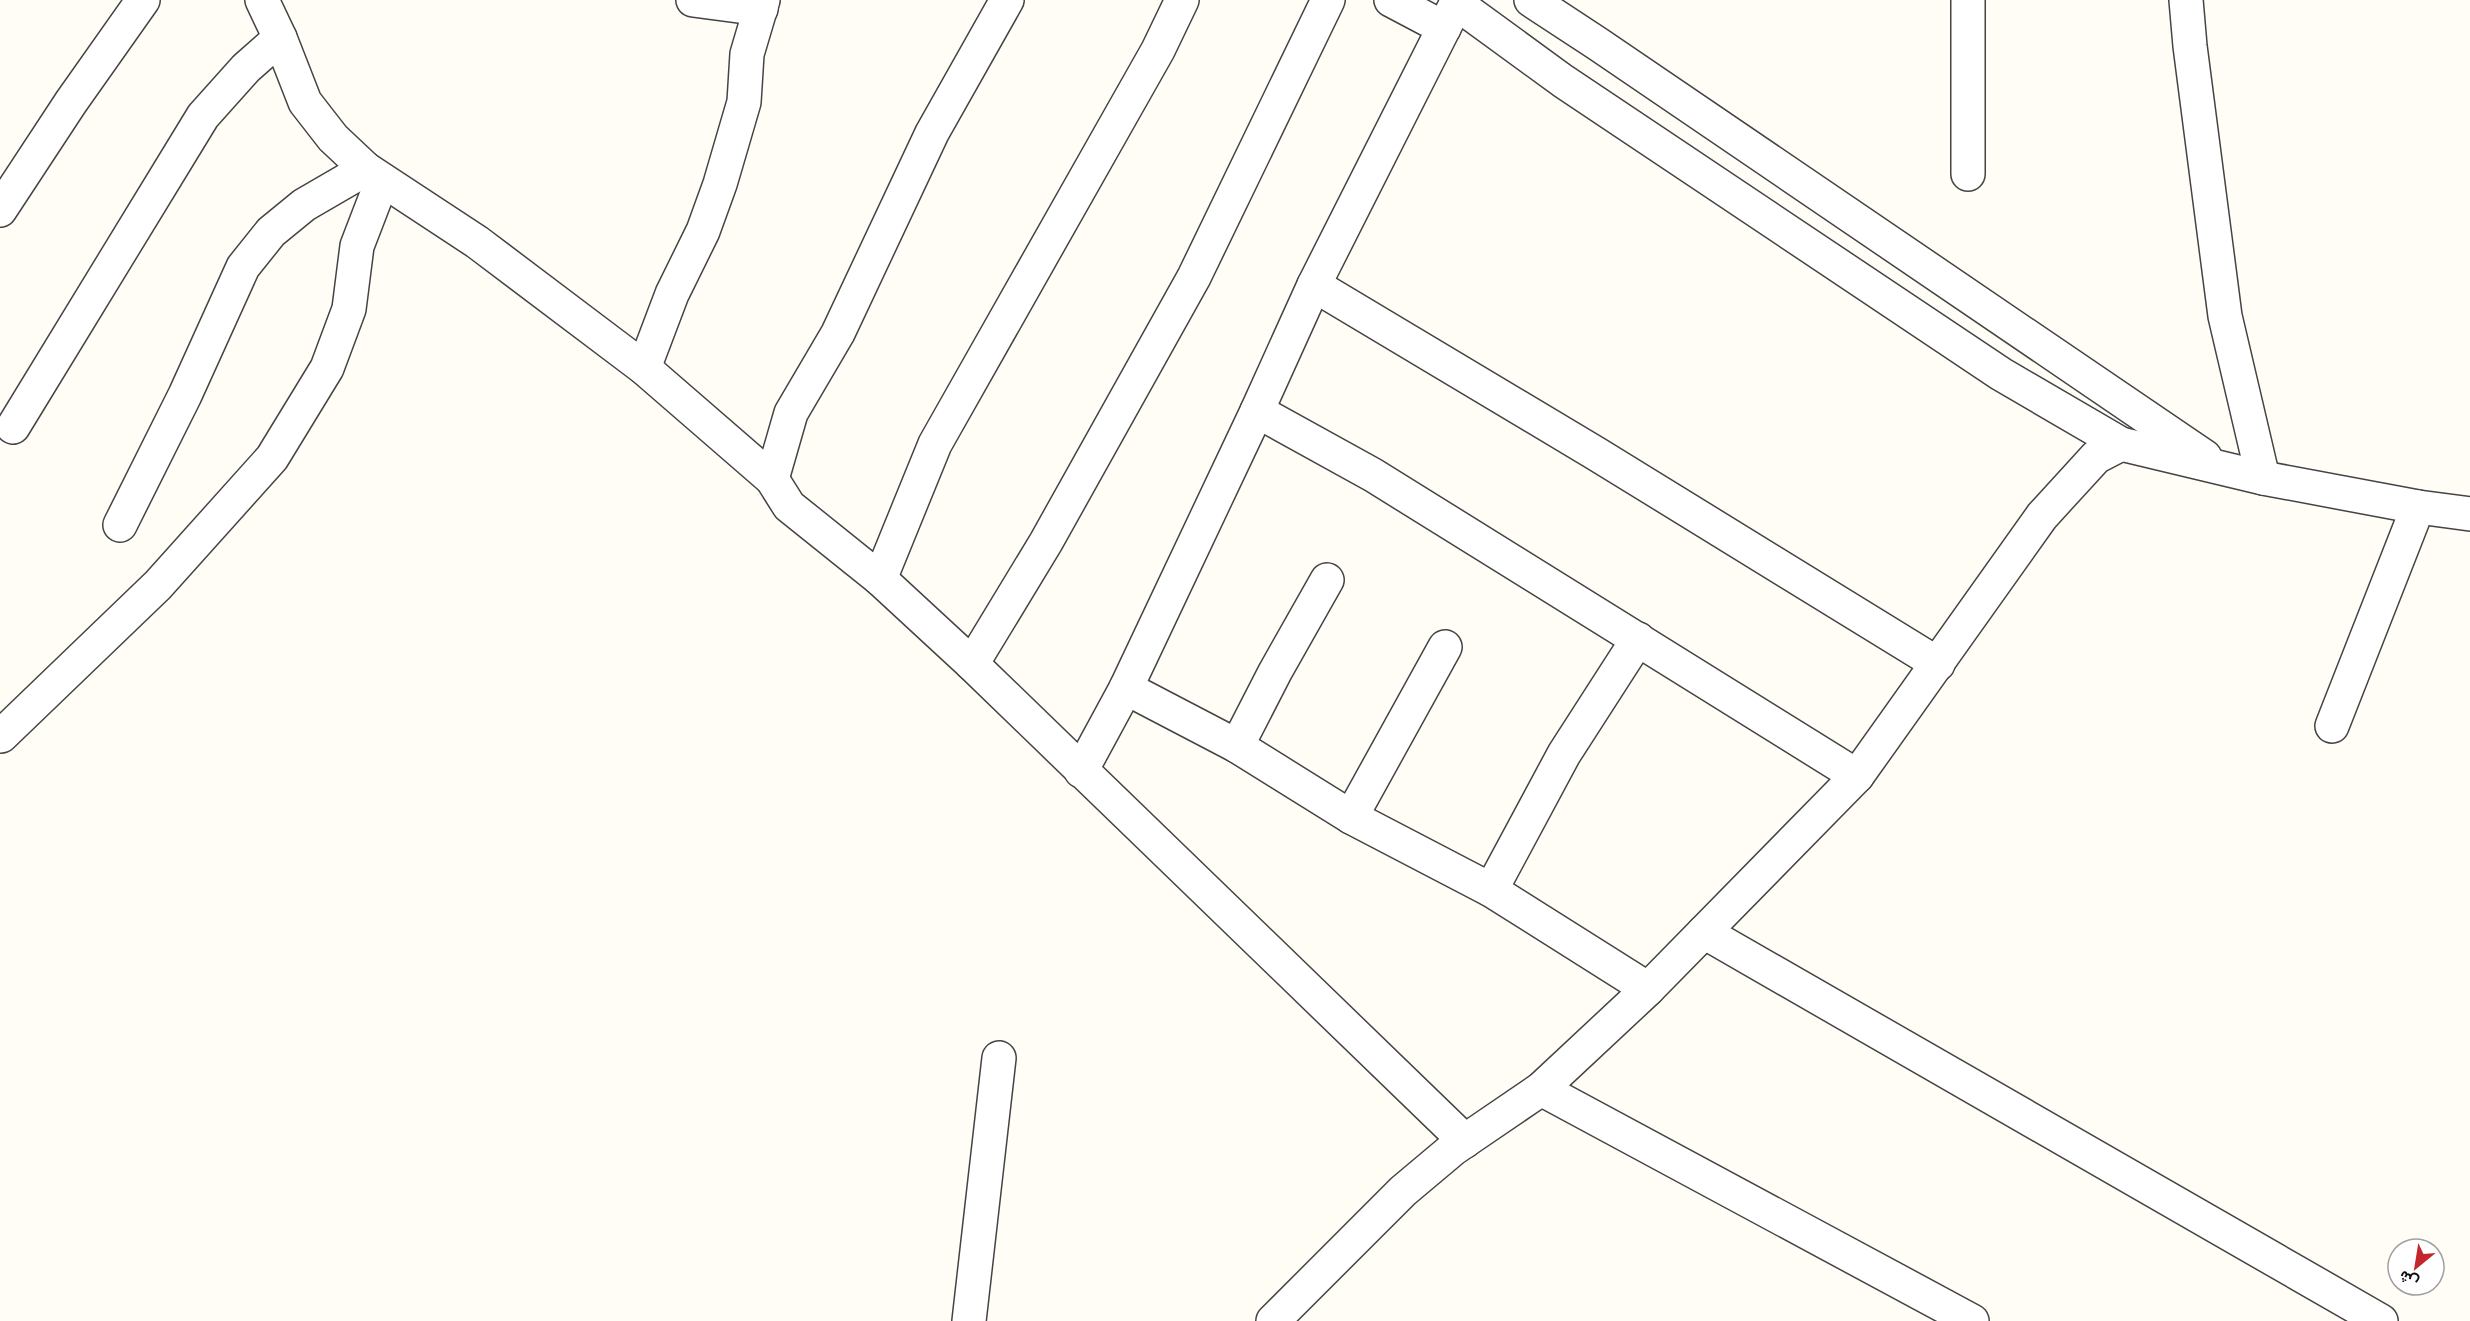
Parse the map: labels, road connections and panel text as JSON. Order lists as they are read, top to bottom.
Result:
{
  "north": "bottom left"
}
